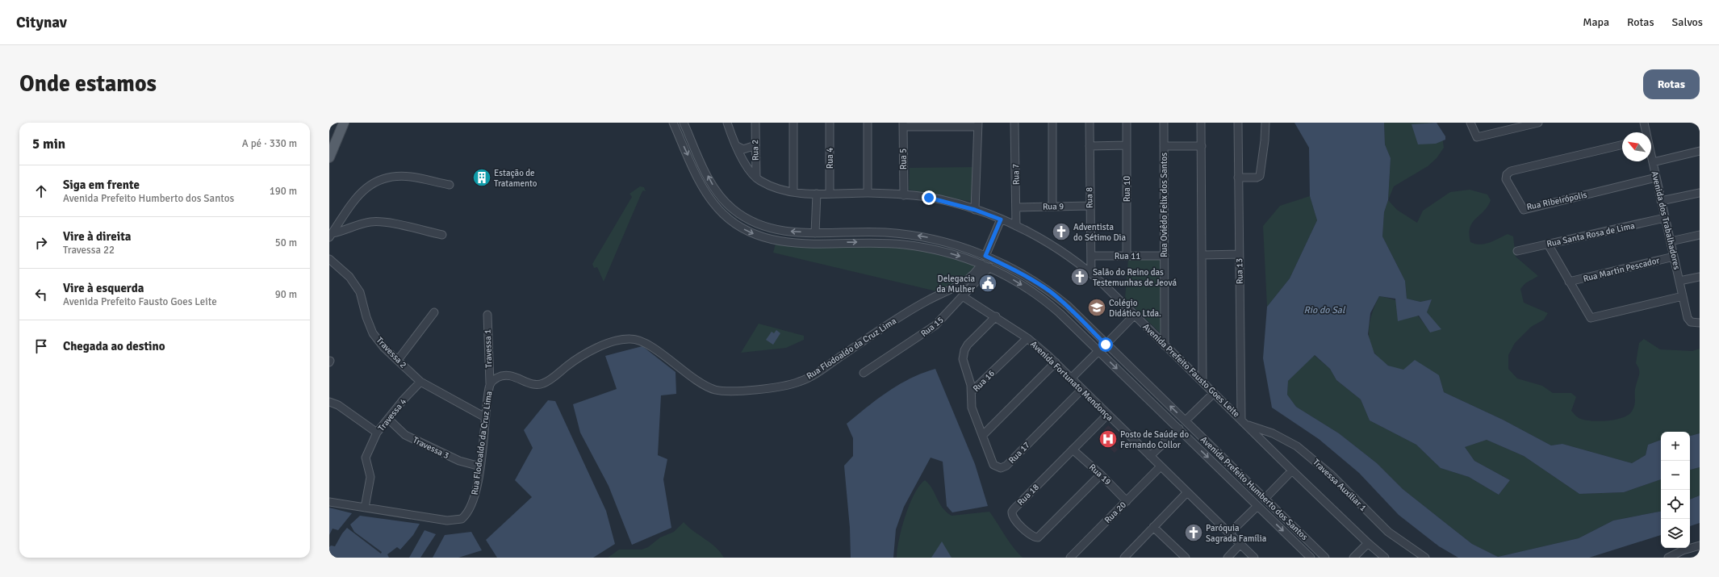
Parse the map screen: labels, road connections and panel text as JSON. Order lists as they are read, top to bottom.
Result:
{
  "streets": {
    "street": [
      "Rua 2",
      "Rua 4",
      "Rua 5",
      "Rua 7",
      "Rua 10",
      "Rua 8",
      "Rua Ribeirópolis",
      "Rua Oviêdo Felix dos Santos",
      "Rua 9",
      "Avenida dos Trabalhadores",
      "Rua Santa Rosa de Lima",
      "Rua 11",
      "Rua Martin Pescador",
      "Rua 13",
      "Rua 15",
      "Travessa 1",
      "Rua Flodoaldo da Cruz Lima",
      "Travessa 2",
      "Avenida Prefeito Fausto Goes Leite",
      "Rua 16",
      "Avenida Fortunato Mendonça",
      "Travessa 4",
      "Travessa 3",
      "Rua 17",
      "Rua 19",
      "Travessa Auxiliar 1",
      "Avenida Prefeito Humberto dos Santos",
      "Rua 18",
      "Rua 20"
    ]
  },
  "crossings": [
    ["Rua 2", "Avenida Prefeito Fausto Goes Leite"],
    ["Rua 4", "Avenida Prefeito Fausto Goes Leite"],
    ["Rua 5", "Avenida Prefeito Fausto Goes Leite"],
    ["Rua 7", "Rua 9"],
    ["Rua 7", "Avenida Prefeito Fausto Goes Leite"],
    ["Rua 10", "Rua 11"],
    ["Rua 8", "Rua 9"],
    ["Rua 8", "Rua 11"],
    ["Rua 8", "Avenida Prefeito Fausto Goes Leite"],
    ["Rua Ribeirópolis", "Avenida dos Trabalhadores"],
    ["Rua Oviêdo Felix dos Santos", "Rua 11"],
    ["Rua Oviêdo Felix dos Santos", "Avenida Prefeito Fausto Goes Leite"],
    ["Avenida dos Trabalhadores", "Rua Santa Rosa de Lima"],
    ["Avenida dos Trabalhadores", "Rua Martin Pescador"],
    ["Rua 13", "Avenida Prefeito Fausto Goes Leite"],
    ["Rua 15", "Avenida Fortunato Mendonça"],
    ["Rua 15", "Avenida Prefeito Humberto dos Santos"],
    ["Travessa 1", "Rua Flodoaldo da Cruz Lima"],
    ["Rua Flodoaldo da Cruz Lima", "Travessa 2"],
    ["Rua Flodoaldo da Cruz Lima", "Travessa 4"],
    ["Rua Flodoaldo da Cruz Lima", "Travessa 3"],
    ["Rua Flodoaldo da Cruz Lima", "Avenida Prefeito Humberto dos Santos"],
    ["Travessa 2", "Travessa 4"],
    ["Avenida Prefeito Fausto Goes Leite", "Travessa Auxiliar 1"],
    ["Rua 16", "Avenida Fortunato Mendonça"],
    ["Rua 16", "Rua 17"],
    ["Avenida Fortunato Mendonça", "Rua 17"],
    ["Avenida Fortunato Mendonça", "Rua 18"],
    ["Avenida Fortunato Mendonça", "Rua 20"],
    ["Travessa 4", "Travessa 3"],
    ["Rua 19", "Rua 18"],
    ["Rua 19", "Rua 20"]
  ],
  "water": ["Rio do Sal"],
  "places": {
    "building": ["Estação de Tratamento"],
    "church": ["Adventista do Sétimo Dia", "Salão do Reino das Testemunhas de Jeová", "Paróquia Sagrada Família"],
    "public building": ["Delegacia da Mulher"],
    "school or university": ["Colégio Didático Ltda."],
    "hospital": ["Posto de Saúde do Fernando Collor"]
  },
  "north": "top left",
  "page": {
    "header": "Citynav",
    "nav": ["Mapa", "Rotas", "Salvos"],
    "buttons": "Rotas",
    "title": "Onde estamos",
    "heading": ["5 min", "A pé · 330 m"],
    "list": [
      ["Siga em frente", "Avenida Prefeito Humberto dos Santos", "190 m"],
      ["Vire à direita", "Travessa 22", "50 m"],
      ["Vire à esquerda", "Avenida Prefeito Fausto Goes Leite", "90 m"],
      "Chegada ao destino"
    ],
    "map_buttons": ["+", "−"]
  }
}
